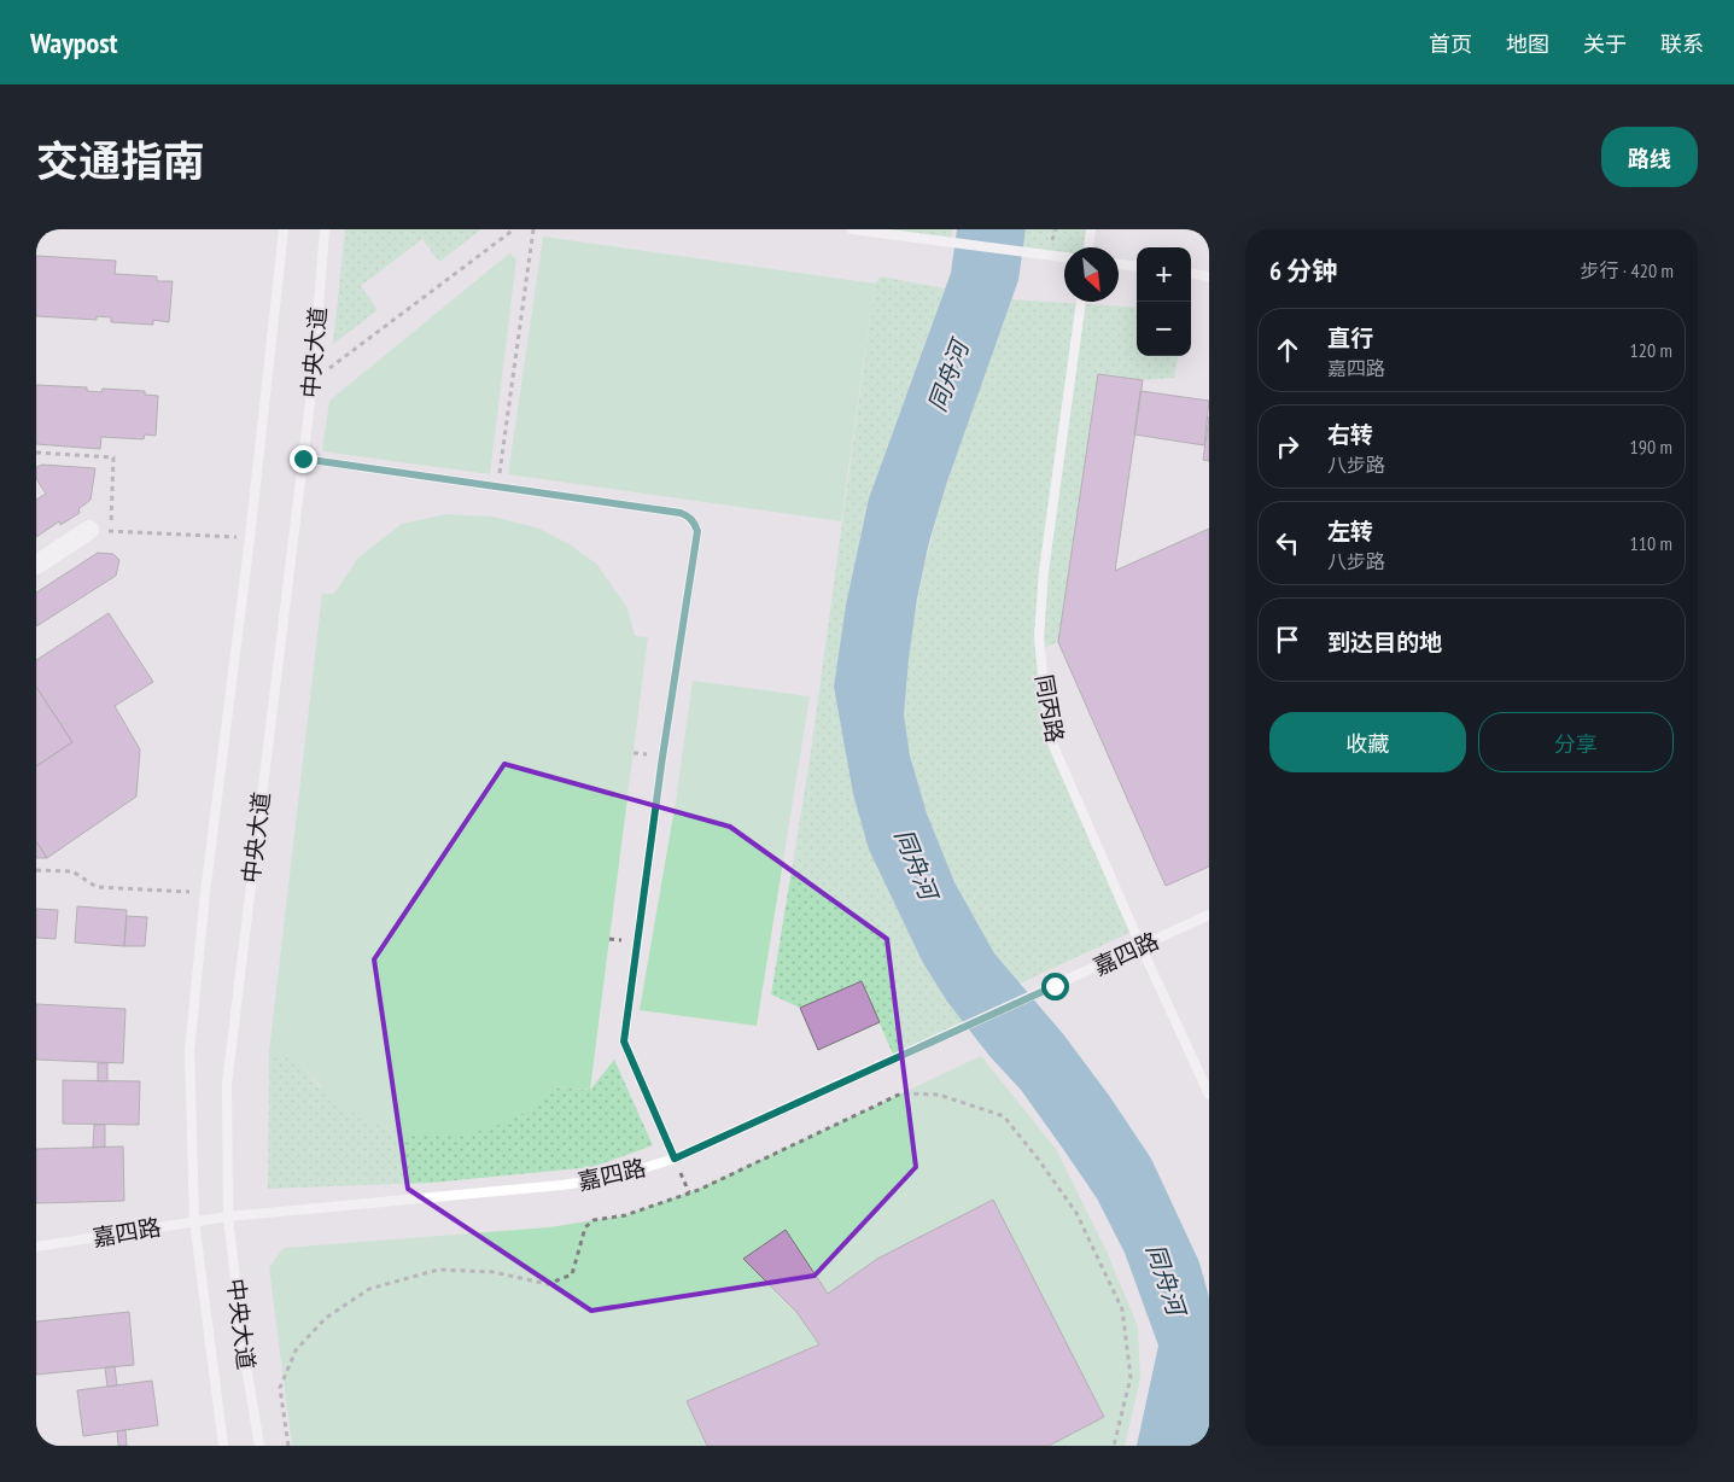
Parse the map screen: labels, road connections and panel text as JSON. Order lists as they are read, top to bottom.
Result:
{
  "streets": {
    "lane": ["中央大道", "同丙路", "嘉四路"]
  },
  "crossings": [
    ["中央大道", "嘉四路"],
    ["同丙路", "嘉四路"]
  ],
  "water": ["同舟河"],
  "north": "bottom right",
  "page": {
    "header": "Waypost",
    "nav": [
      "首页",
      "地图",
      "关于",
      "联系"
    ],
    "title": "交通指南",
    "buttons": [
      "路线",
      ["收藏", "分享"]
    ],
    "heading": ["6 分钟", "步行 · 420 m"],
    "map_buttons": ["+", "−"],
    "list": [
      ["直行", "嘉四路", "120 m"],
      ["右转", "八步路", "190 m"],
      ["左转", "八步路", "110 m"],
      "到达目的地"
    ]
  }
}
